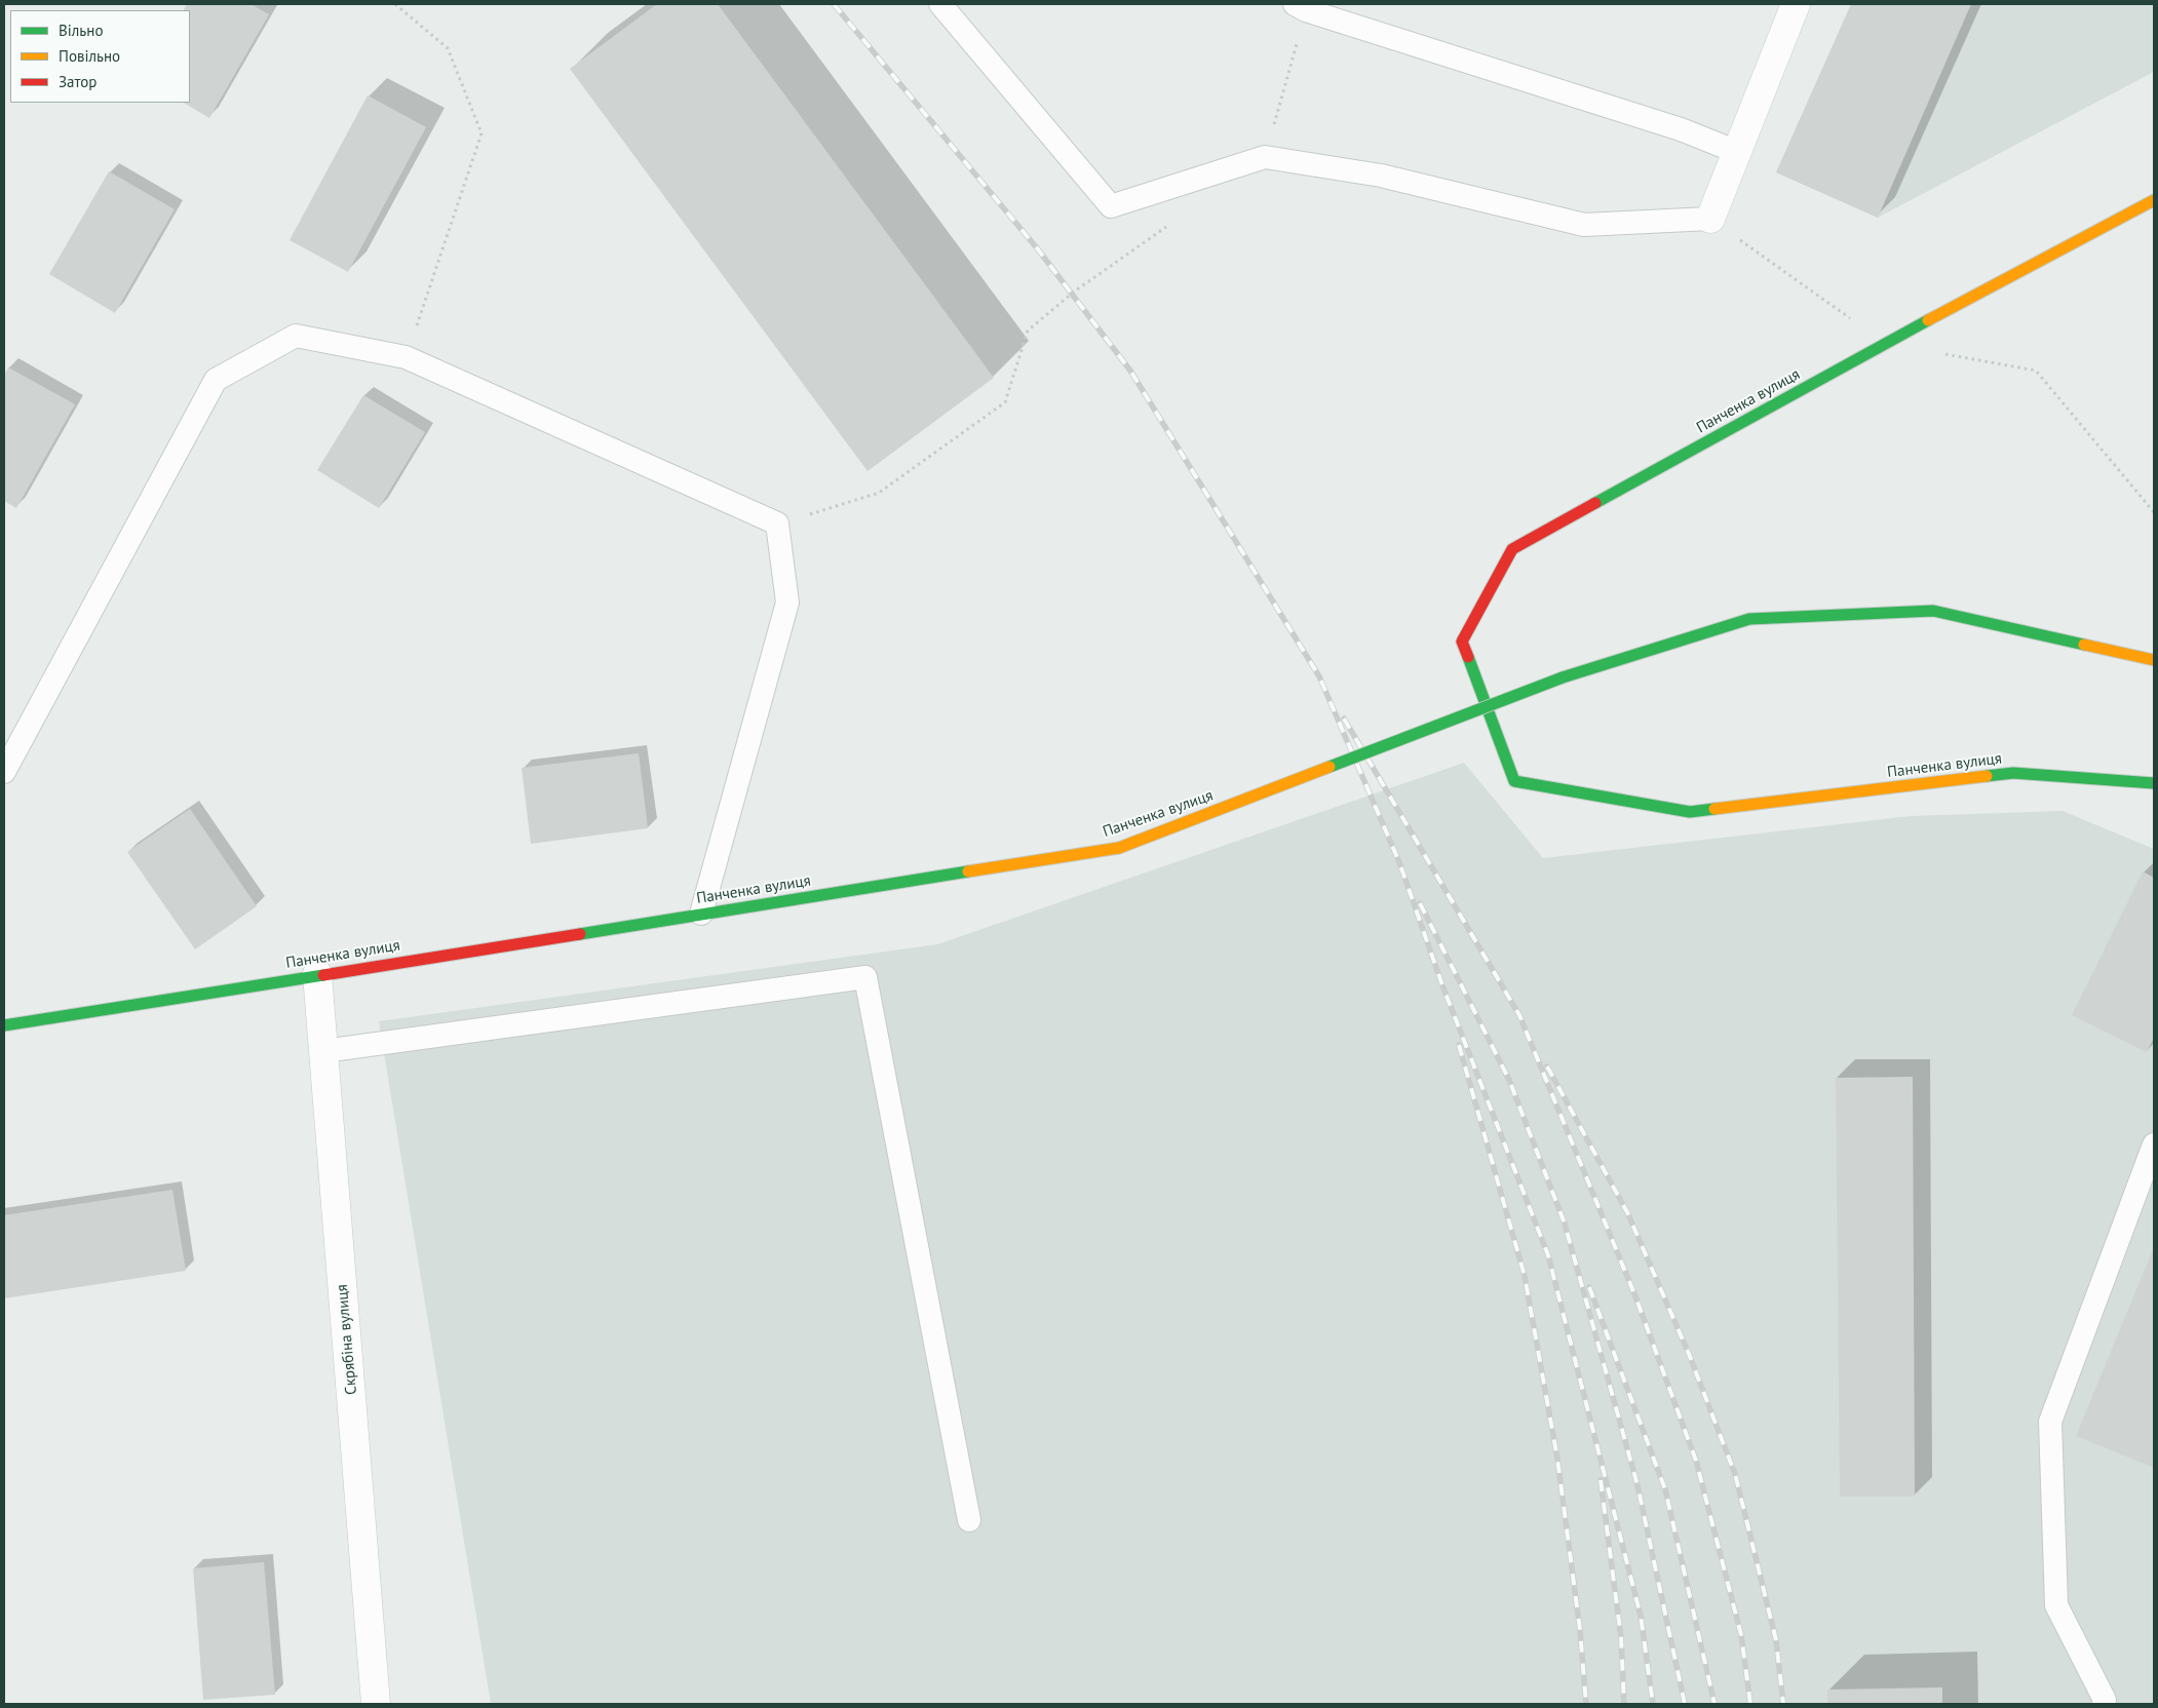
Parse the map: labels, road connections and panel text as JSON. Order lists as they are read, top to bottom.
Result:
{
  "streets": {
    "street": ["Панченка вулиця", "Скрябіна вулиця"]
  },
  "crossings": [
    ["Панченка вулиця", "Скрябіна вулиця"]
  ],
  "legend": ["Вільно", "Повільно", "Затор"]
}
